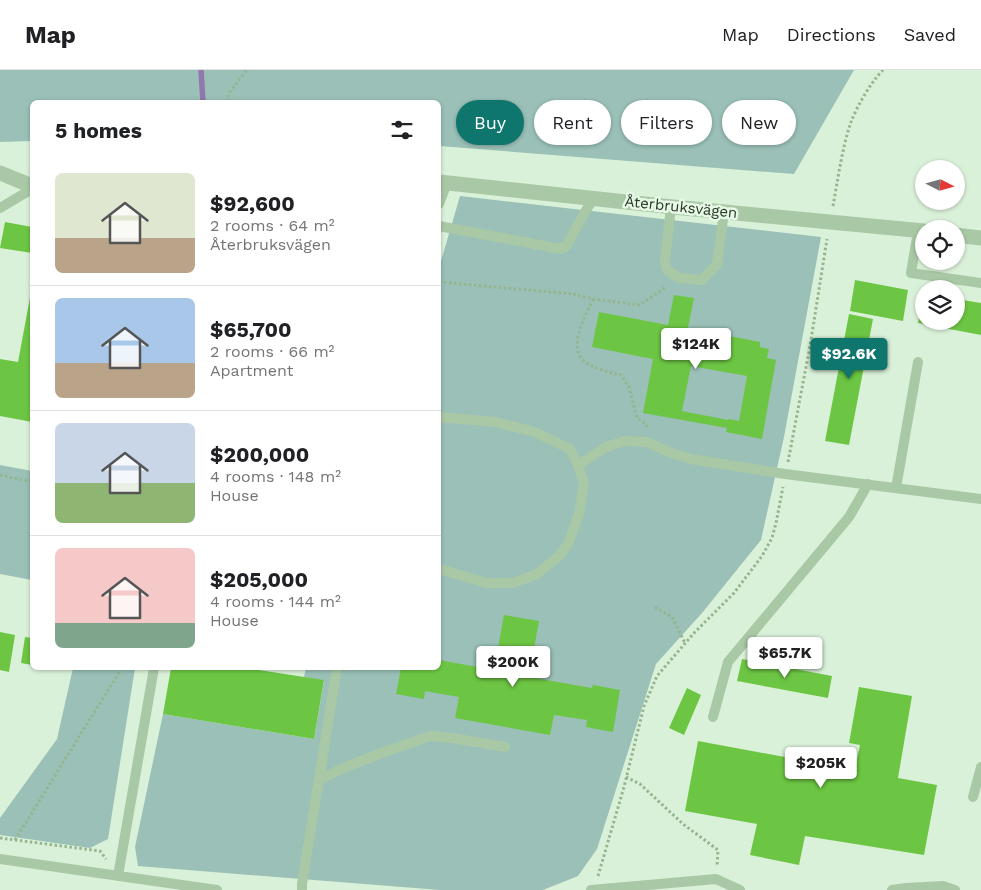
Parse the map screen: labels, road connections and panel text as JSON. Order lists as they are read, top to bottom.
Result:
{
  "streets": {
    "street": ["Återbruksvägen"]
  },
  "north": "right",
  "page": {
    "header": "Map",
    "nav": ["Map", "Directions", "Saved"],
    "chip": [
      "Buy",
      "Rent",
      "Filters",
      "New"
    ],
    "heading": "5 homes",
    "list": [
      {
        "name": "$92,600",
        "note": "2 rooms · 64 m² · Återbruksvägen"
      },
      {
        "name": "$65,700",
        "note": "2 rooms · 66 m² · Apartment"
      },
      {
        "name": "$200,000",
        "note": "4 rooms · 148 m² · House"
      },
      {
        "name": "$205,000",
        "note": "4 rooms · 144 m² · House"
      }
    ],
    "price": [
      "$124K",
      "$92.6K",
      "$65.7K",
      "$200K",
      "$205K"
    ]
  }
}
